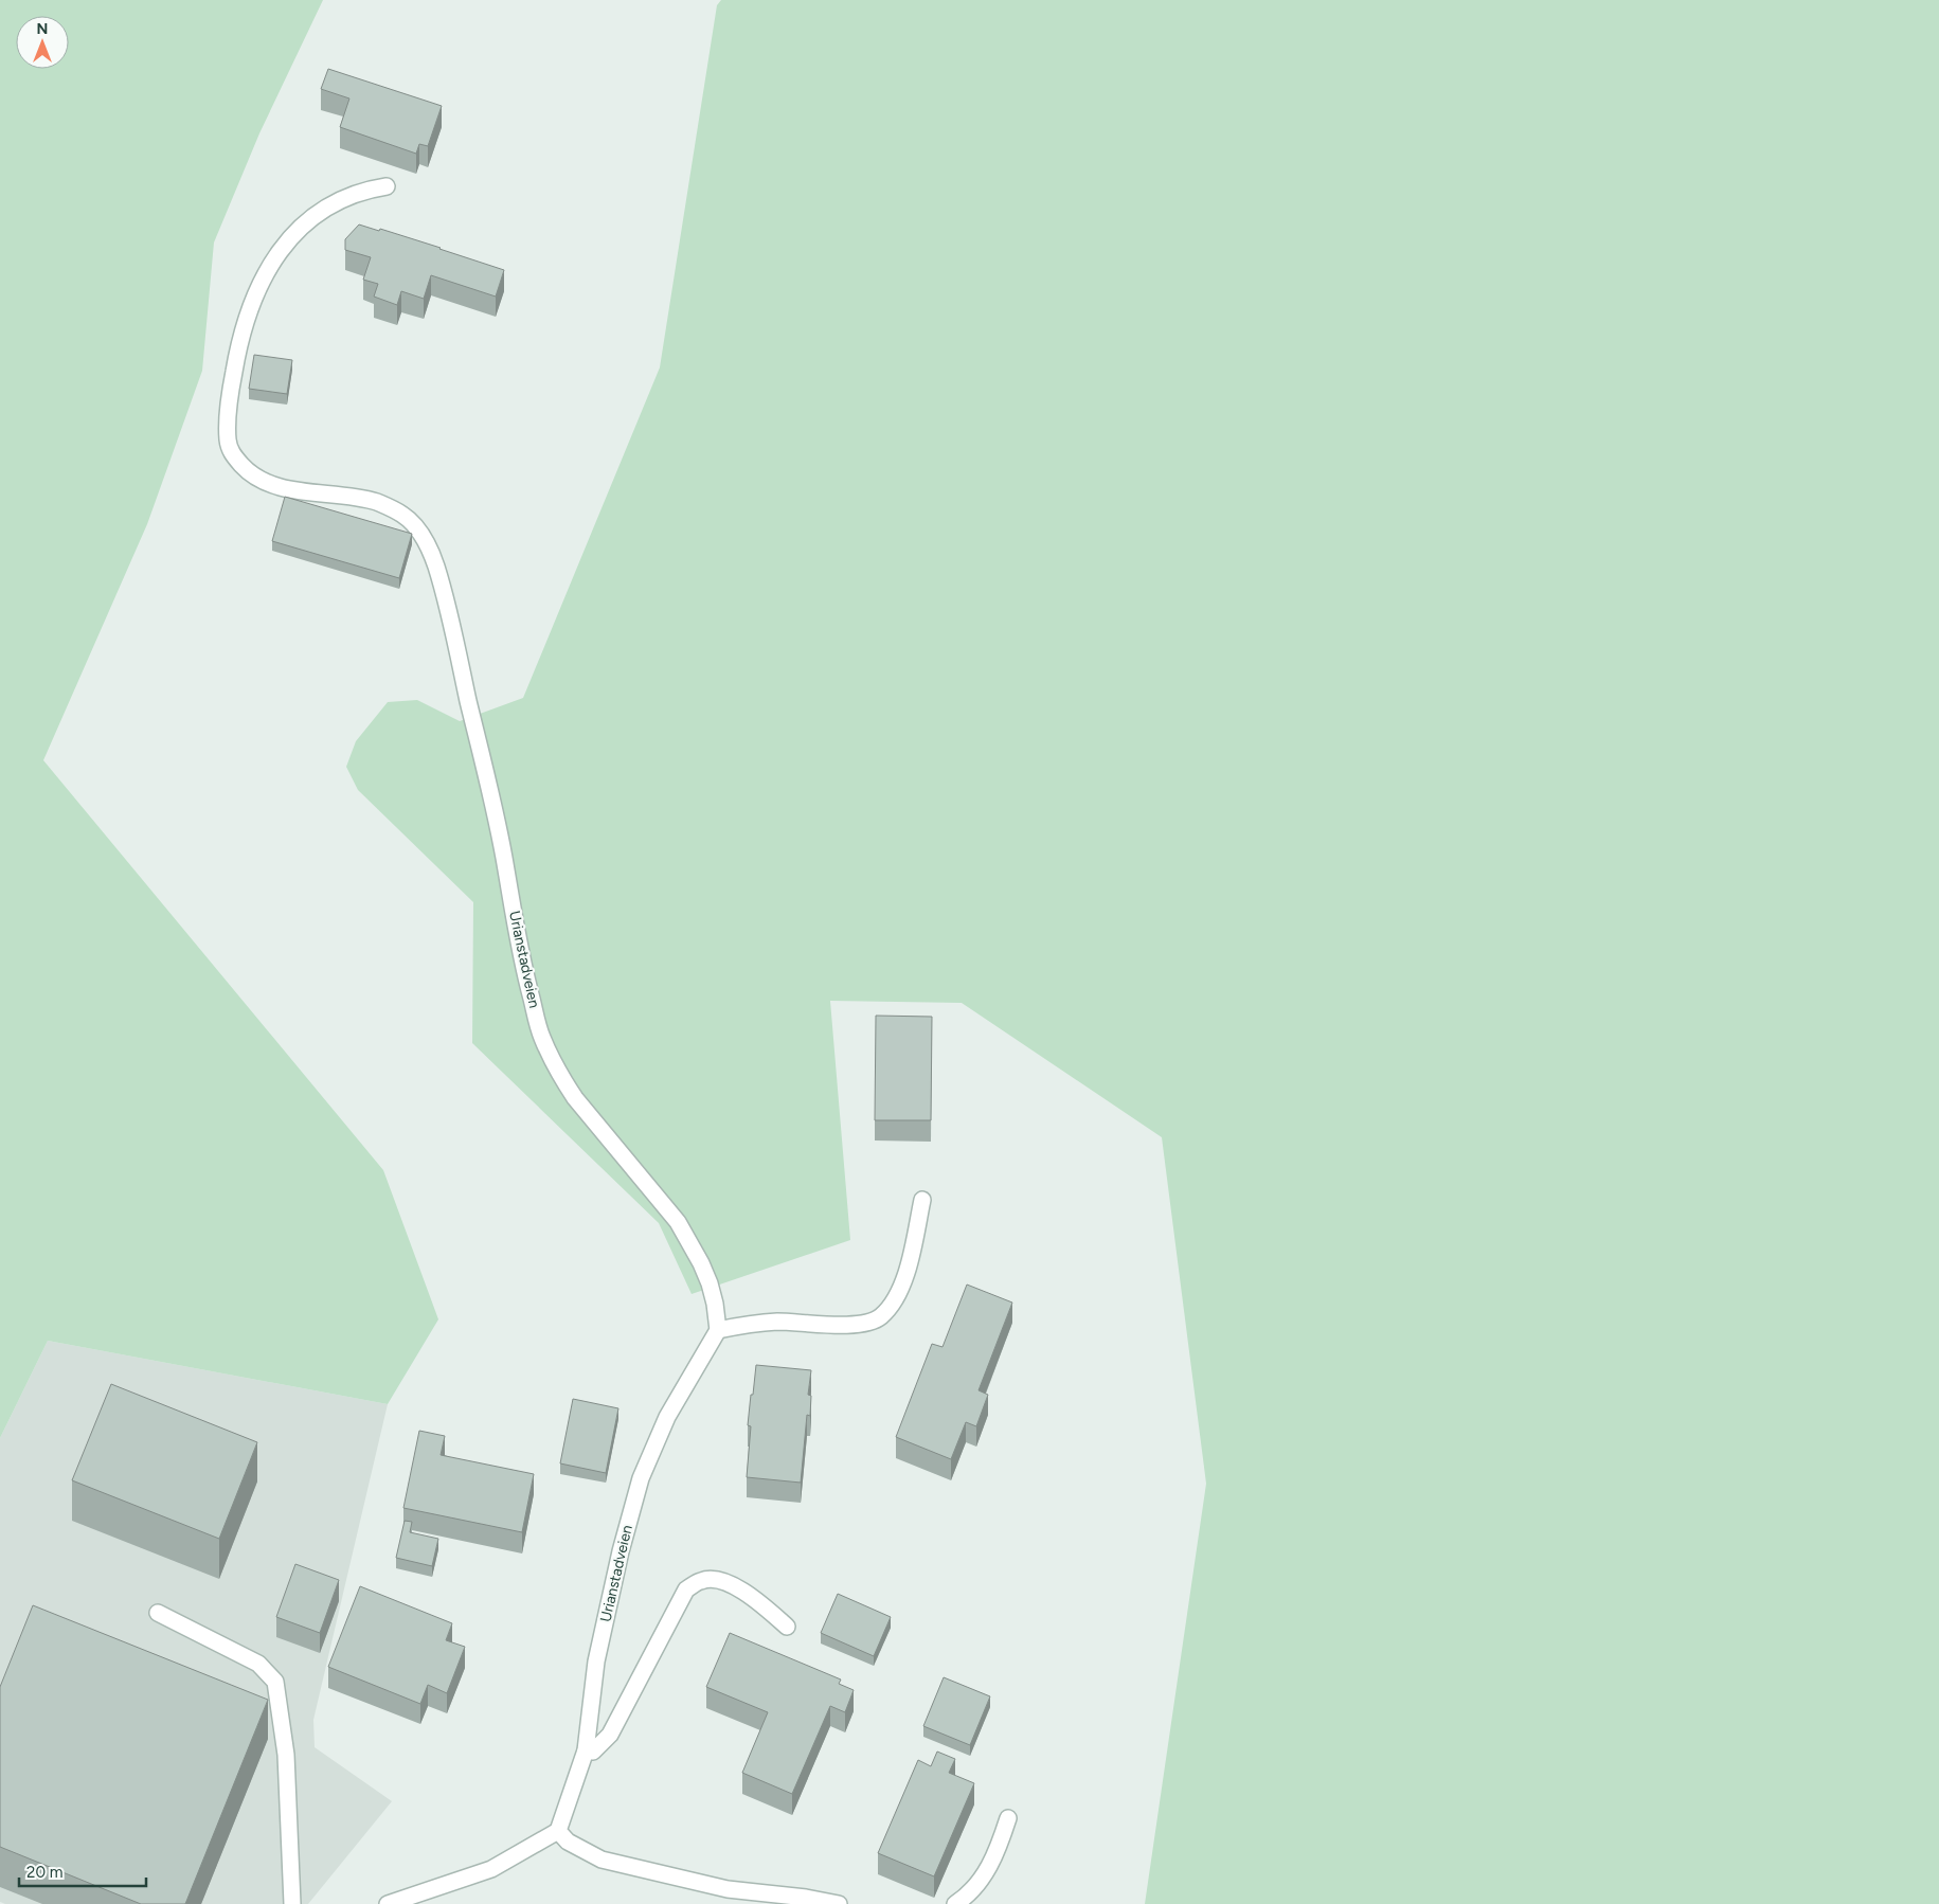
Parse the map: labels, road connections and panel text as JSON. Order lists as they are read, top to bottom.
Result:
{
  "streets": {
    "street": ["Urianstadveien"]
  },
  "scale_bar": "20 m",
  "north": "top"
}
